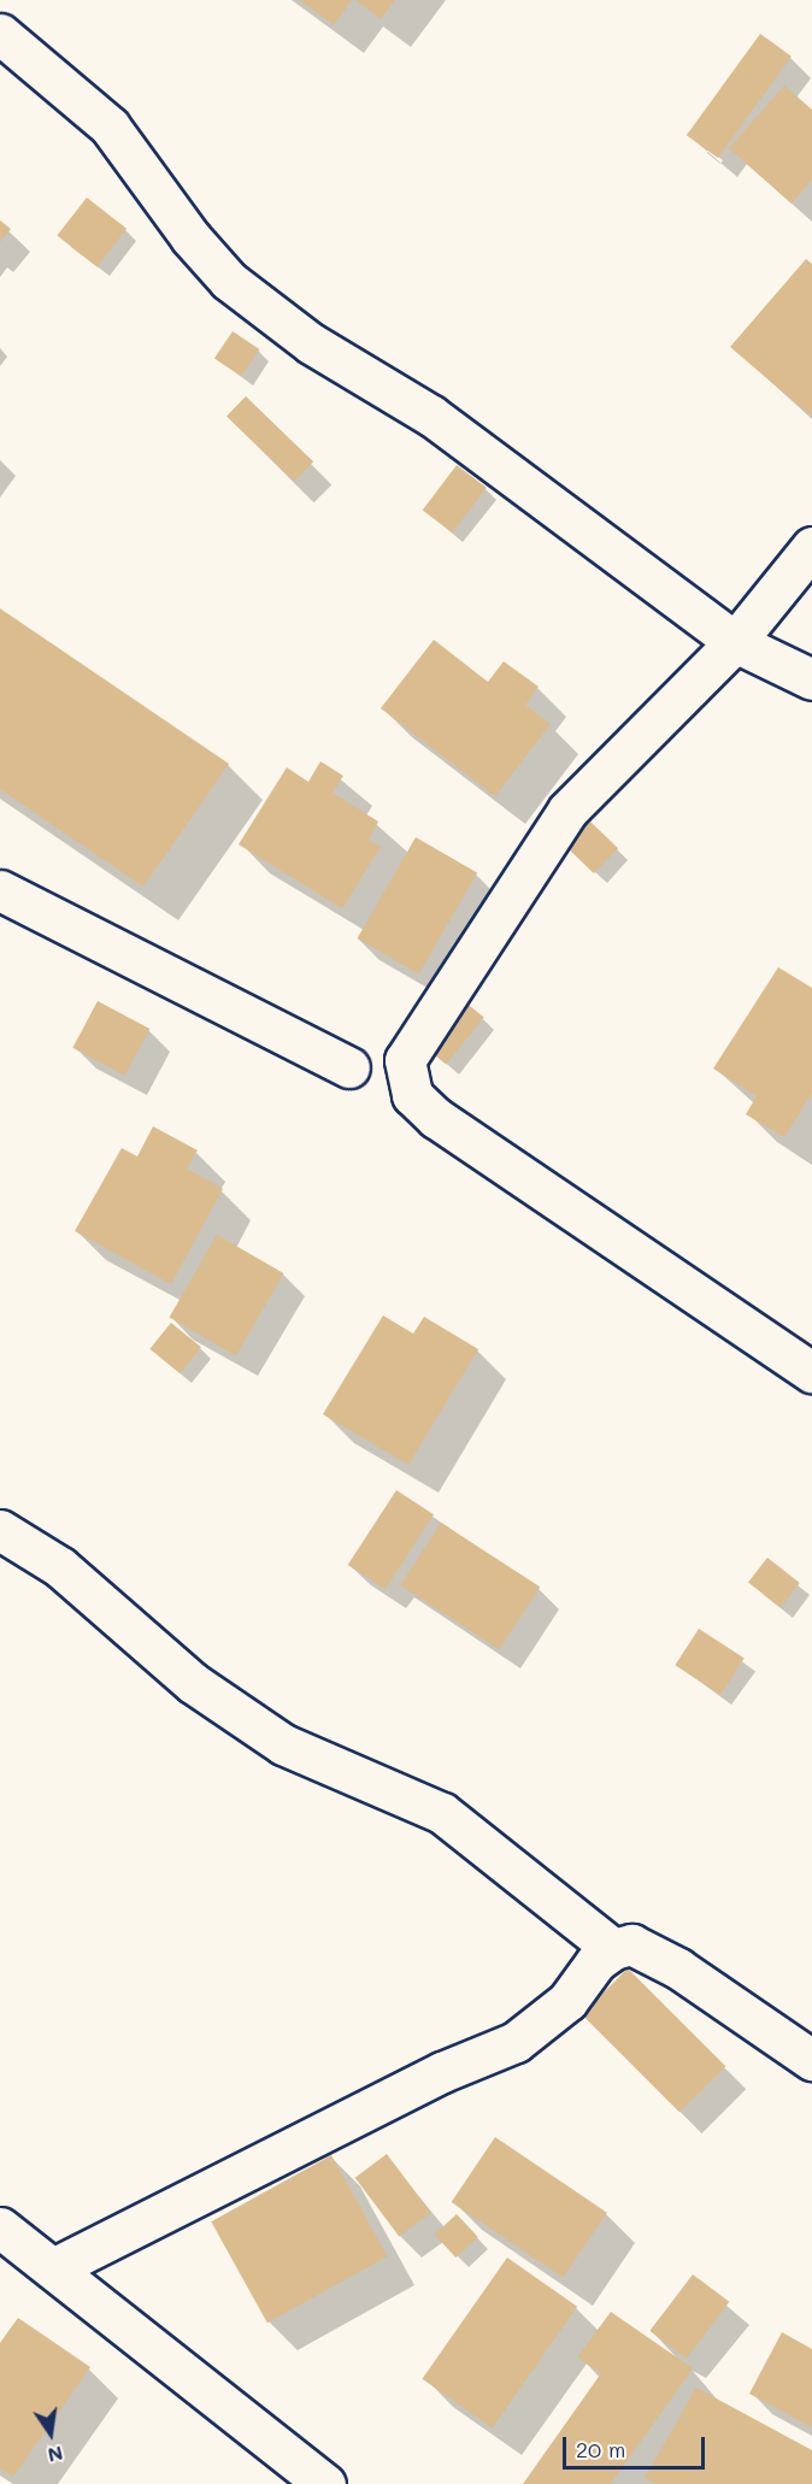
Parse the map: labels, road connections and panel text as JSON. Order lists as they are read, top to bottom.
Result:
{
  "scale_bar": "20 m",
  "north": "bottom"
}
